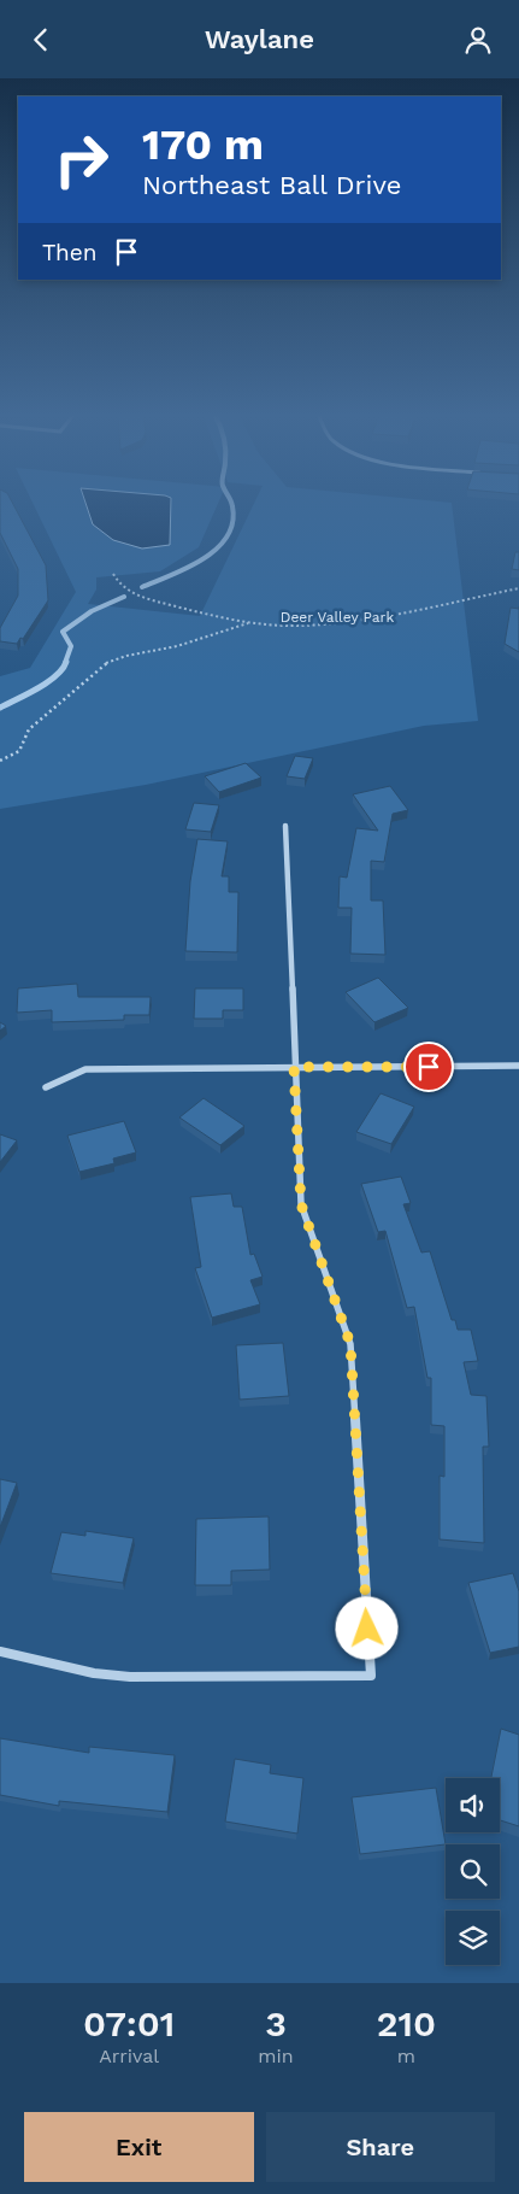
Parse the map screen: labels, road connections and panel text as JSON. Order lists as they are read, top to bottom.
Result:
{
  "parks": ["Deer Valley Park"],
  "page": {
    "header": "Waylane",
    "turn": ["170 m", "Northeast Ball Drive"],
    "then": "Then",
    "eta": [
      "07:01",
      "Arrival",
      "3",
      "min",
      "210",
      "m"
    ],
    "buttons": ["Exit", "Share"]
  }
}
